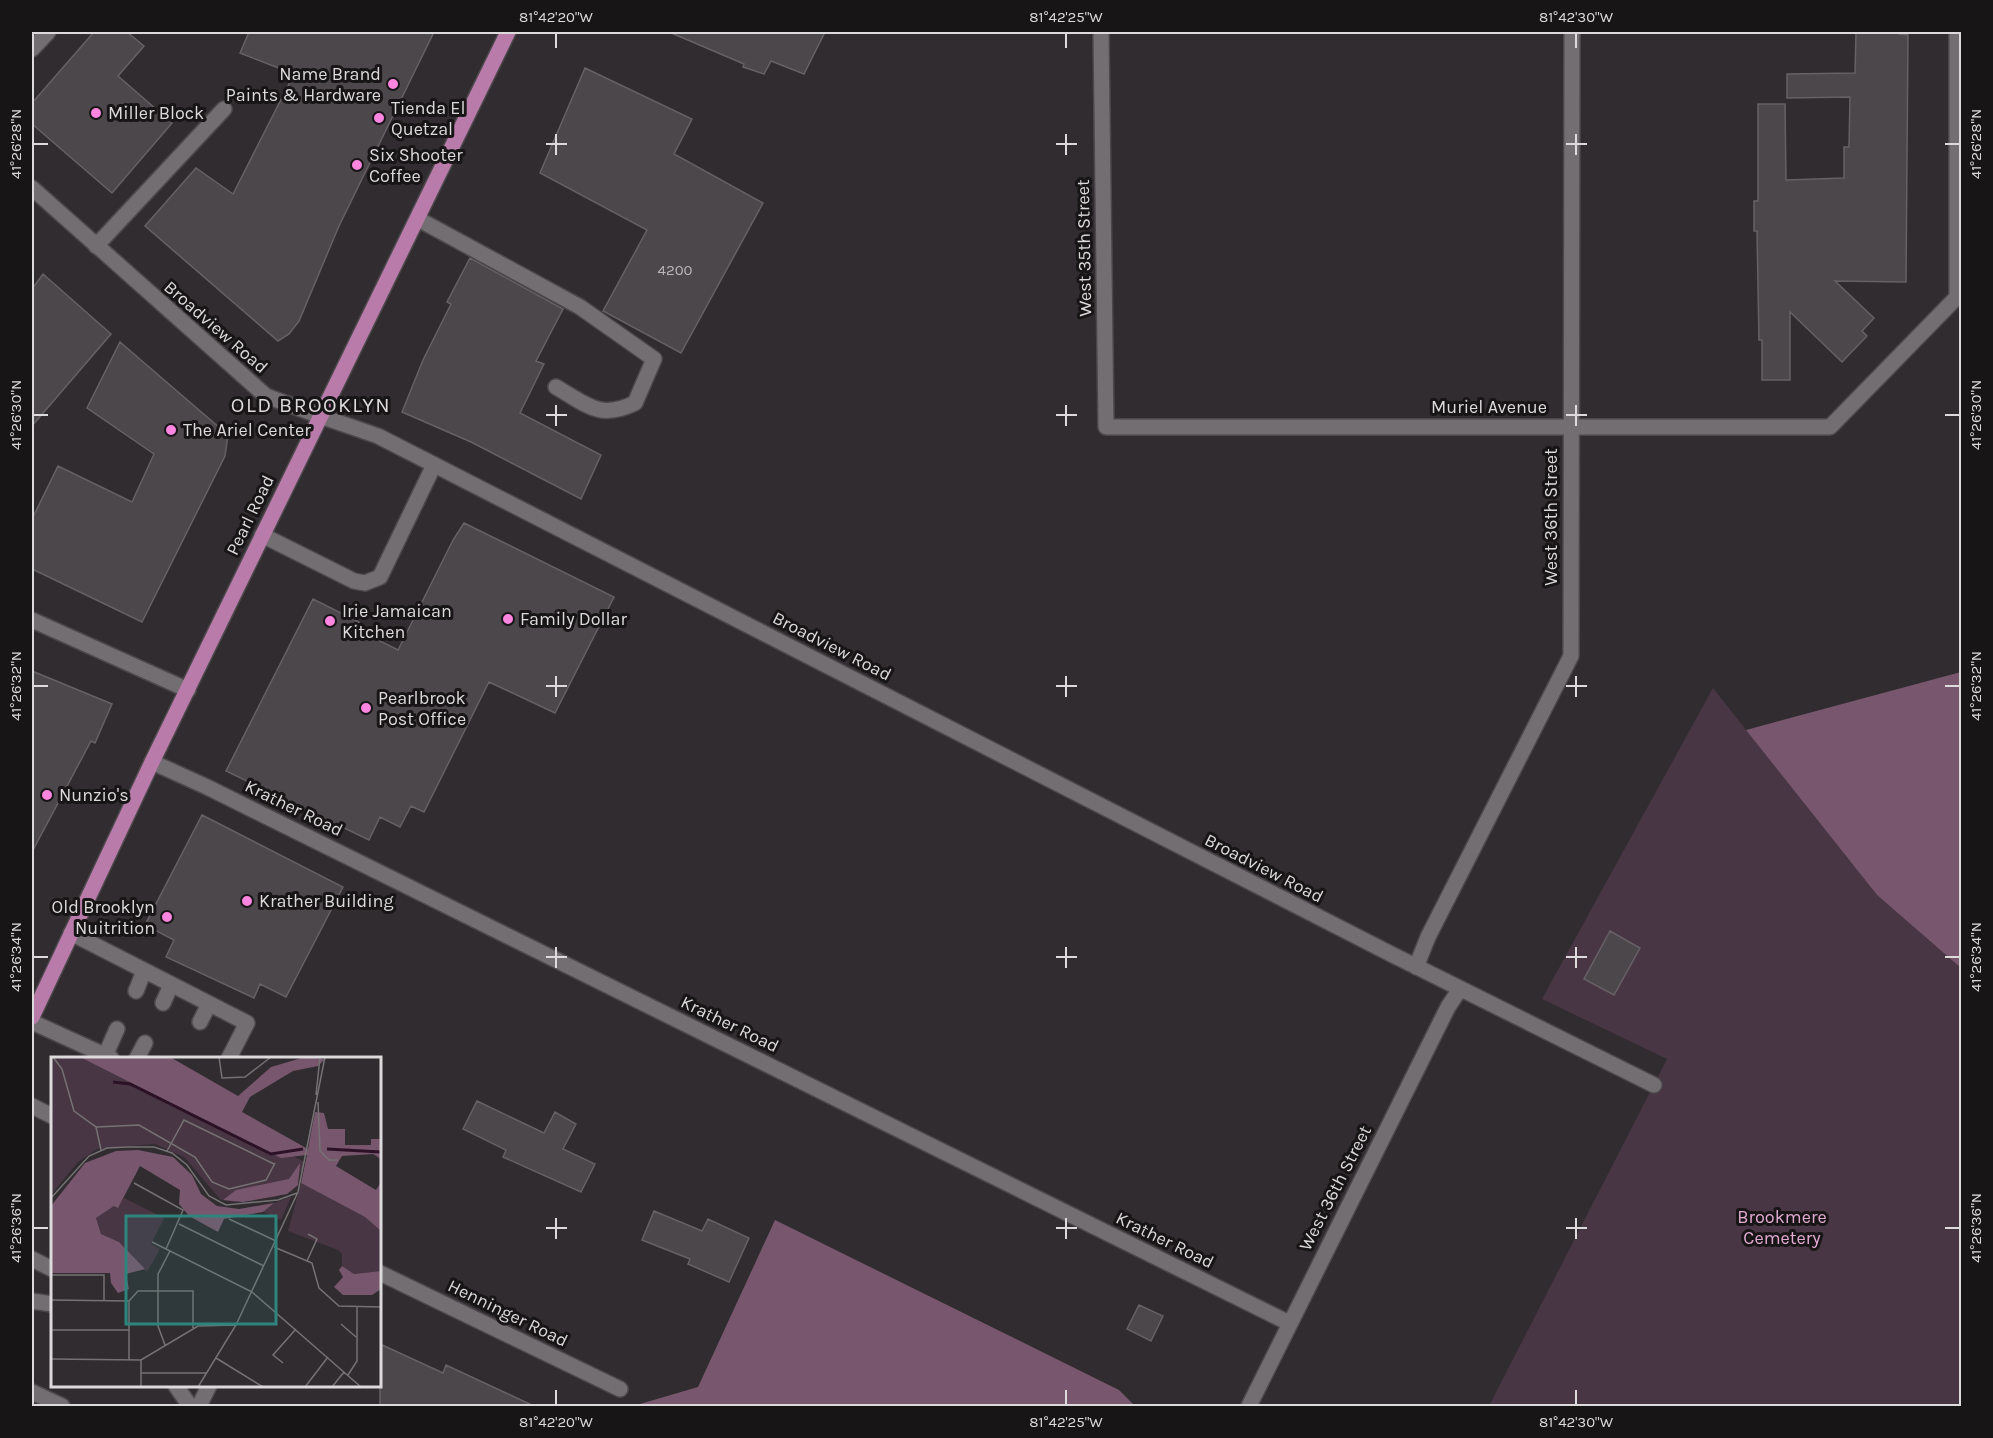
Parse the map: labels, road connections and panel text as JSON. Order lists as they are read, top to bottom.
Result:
{
  "streets": {
    "main road": ["Pearl Road"],
    "street": [
      "West 35th Street",
      "Broadview Road",
      "Muriel Avenue",
      "West 36th Street",
      "Krather Road",
      "Henninger Road"
    ]
  },
  "crossings": [
    ["West 35th Street", "Muriel Avenue"],
    ["Broadview Road", "Pearl Road"],
    ["Broadview Road", "West 36th Street"],
    ["Muriel Avenue", "West 36th Street"],
    ["Pearl Road", "Krather Road"],
    ["West 36th Street", "Krather Road"]
  ],
  "districts": ["OLD BROOKLYN"],
  "parks": ["Brookmere Cemetery"],
  "places": [
    "Name Brand Paints & Hardware",
    "Miller Block",
    "Tienda El Quetzal",
    "Six Shooter Coffee",
    "The Ariel Center",
    "Family Dollar",
    "Irie Jamaican Kitchen",
    "Pearlbrook Post Office",
    "Nunzio's",
    "Krather Building",
    "Old Brooklyn Nuitrition"
  ],
  "house_numbers": ["4200"],
  "coordinates": [
    "81°42'20\"W",
    "81°42'25\"W",
    "81°42'30\"W",
    "41°26'28\"N",
    "41°26'30\"N",
    "41°26'32\"N",
    "41°26'34\"N",
    "41°26'36\"N"
  ]
}
